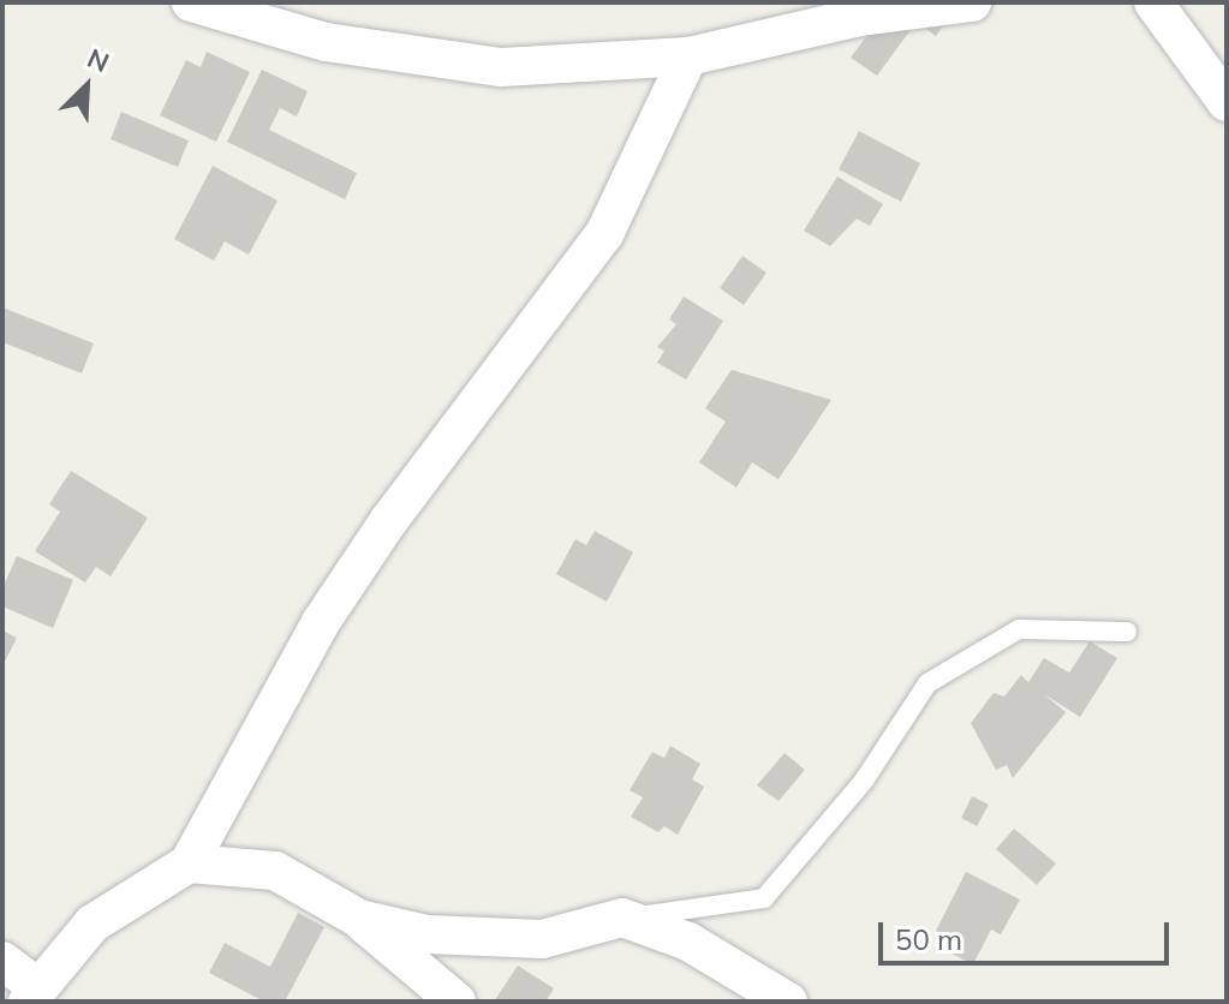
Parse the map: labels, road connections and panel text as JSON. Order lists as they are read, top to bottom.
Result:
{
  "scale_bar": "50 m",
  "north": "top right"
}
